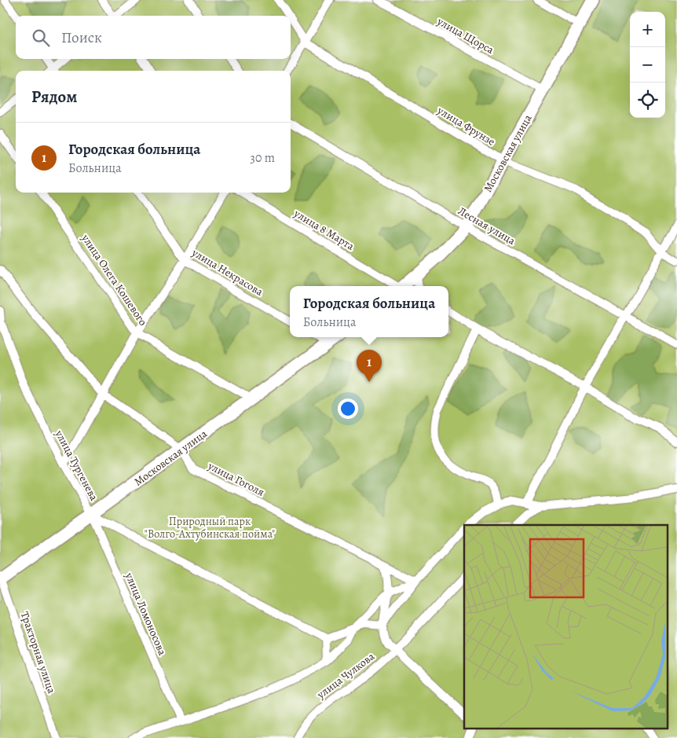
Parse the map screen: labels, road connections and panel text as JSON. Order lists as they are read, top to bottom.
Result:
{
  "streets": {
    "street": [
      "улица Щорса",
      "улица Фрунзе",
      "Московская улица",
      "Лесная улица",
      "улица 8 Марта",
      "улица Некрасова",
      "улица Олега Кошевого",
      "улица Тургенева",
      "улица Гоголя",
      "улица Ломоносова",
      "Тракторная улица",
      "улица Чулкова"
    ]
  },
  "crossings": [
    ["улица Щорса", "Московская улица"],
    ["улица Фрунзе", "Московская улица"],
    ["Московская улица", "Лесная улица"],
    ["Московская улица", "улица Олега Кошевого"],
    ["Московская улица", "улица Тургенева"],
    ["Московская улица", "улица Гоголя"],
    ["Московская улица", "улица Ломоносова"],
    ["Московская улица", "Тракторная улица"],
    ["улица Тургенева", "улица Ломоносова"]
  ],
  "parks": ["Природный парк \"Волго-Ахтубинская пойма\""],
  "page": {
    "map_buttons": ["+", "−"],
    "search": "Поиск",
    "heading": "Рядом",
    "list": [
      {
        "mark": "1",
        "name": "Городская больница",
        "note": "Больница",
        "value": "30 m"
      }
    ],
    "popup": ["Городская больница", "Больница"],
    "pins": "1"
  }
}
